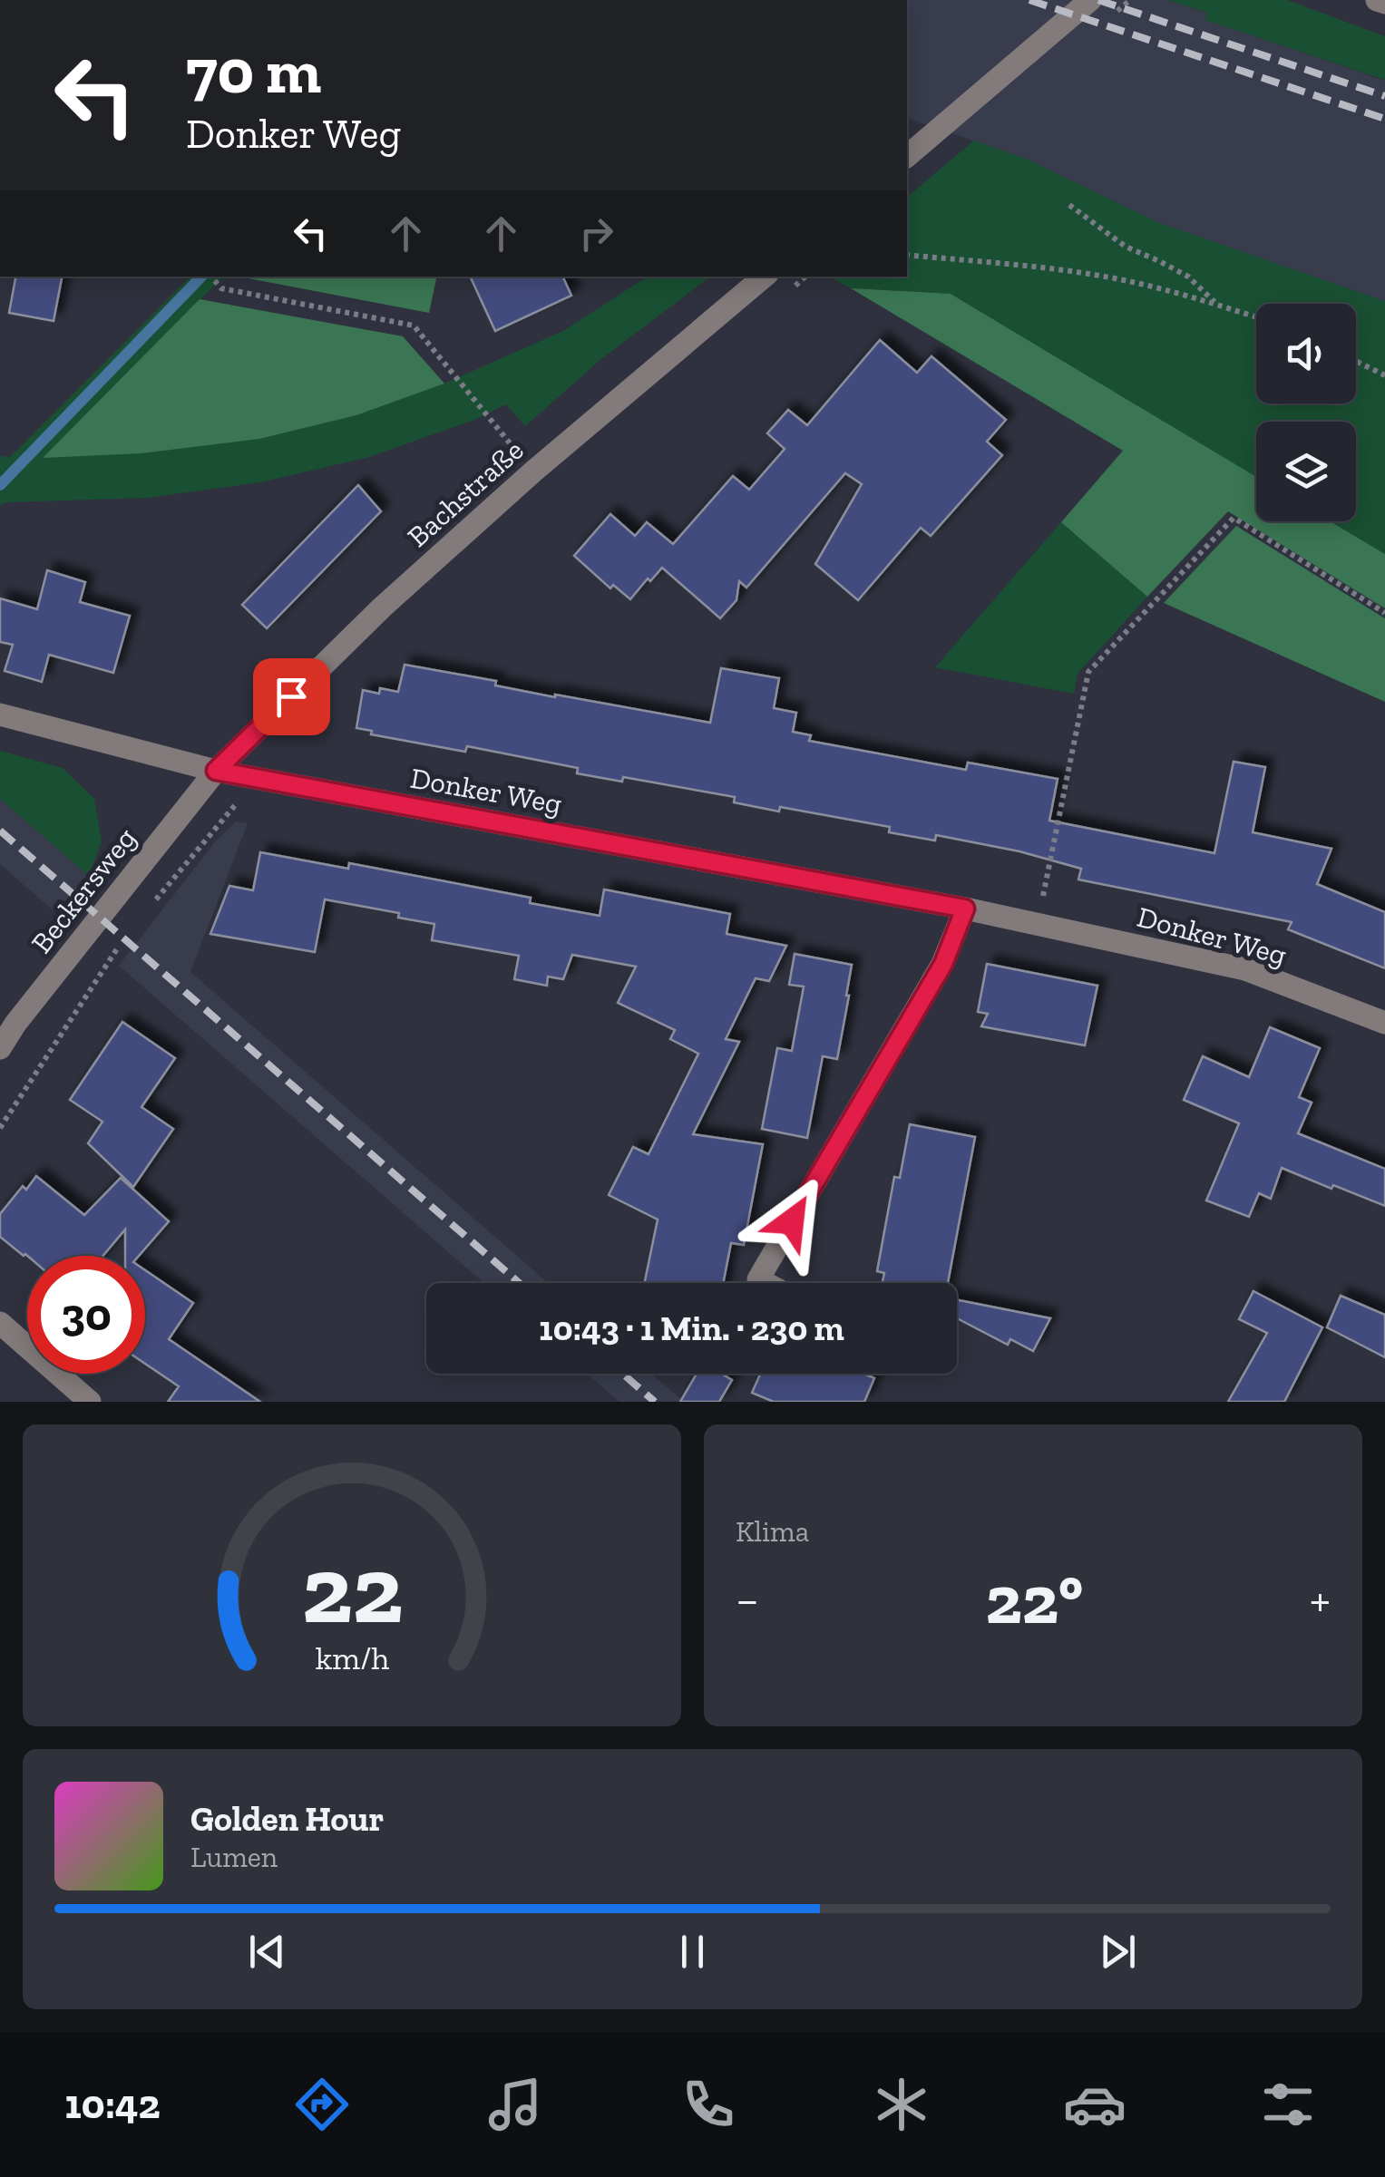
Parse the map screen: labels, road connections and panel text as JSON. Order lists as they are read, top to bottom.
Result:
{
  "streets": {
    "street": ["Bachstraße", "Donker Weg", "Beckersweg"]
  },
  "crossings": [
    ["Bachstraße", "Donker Weg"],
    ["Bachstraße", "Beckersweg"],
    ["Donker Weg", "Beckersweg"]
  ],
  "page": {
    "turn": ["70 m", "Donker Weg"],
    "limit": "30",
    "trip": "10:43 · 1 Min. · 230 m",
    "tile": "Klima",
    "heat": ["−", "22°", "+"],
    "song": ["Golden Hour", "Lumen"],
    "tabs": "10:42",
    "gauge": ["22", "km/h"]
  }
}
